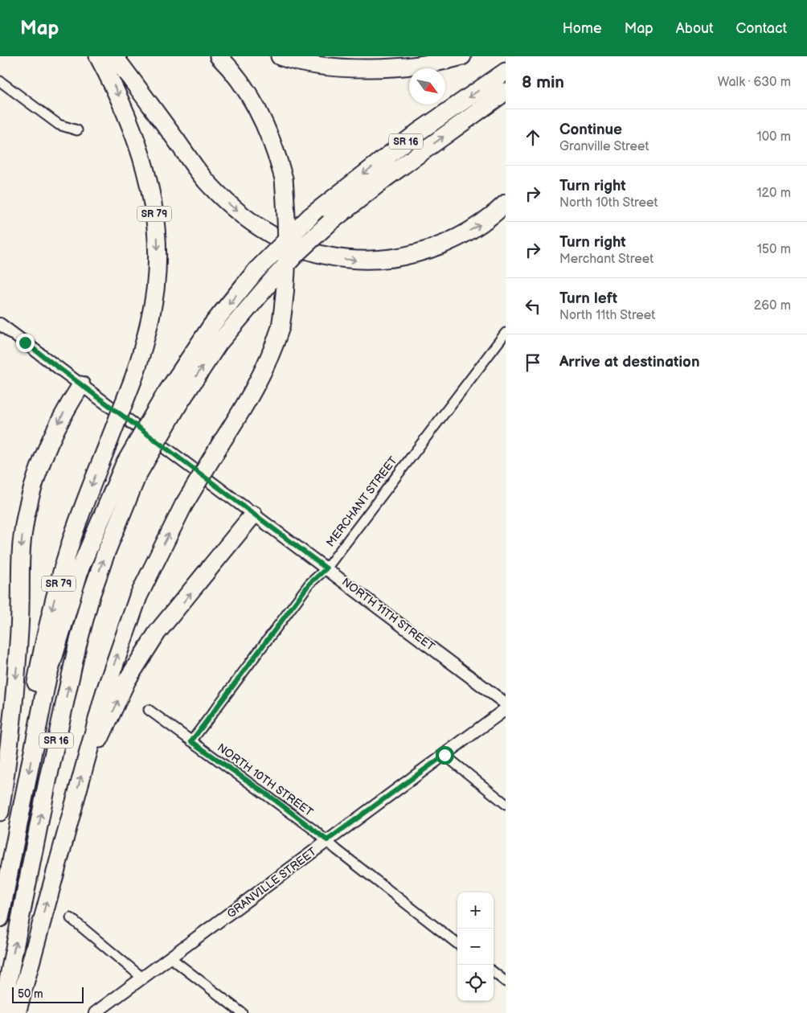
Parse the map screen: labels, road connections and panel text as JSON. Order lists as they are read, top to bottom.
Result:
{
  "streets": {
    "highway": ["SR 16", "SR 79"],
    "street": [
      "MERCHANT STREET",
      "NORTH 11TH STREET",
      "NORTH 10TH STREET",
      "GRANVILLE STREET"
    ]
  },
  "crossings": [
    ["SR 16", "SR 79"],
    ["MERCHANT STREET", "NORTH 11TH STREET"],
    ["MERCHANT STREET", "NORTH 10TH STREET"],
    ["NORTH 10TH STREET", "GRANVILLE STREET"]
  ],
  "scale_bar": "50 m",
  "north": "bottom right",
  "page": {
    "header": "Map",
    "nav": [
      "Home",
      "Map",
      "About",
      "Contact"
    ],
    "heading": ["8 min", "Walk · 630 m"],
    "list": [
      ["Continue", "Granville Street", "100 m"],
      ["Turn right", "North 10th Street", "120 m"],
      ["Turn right", "Merchant Street", "150 m"],
      ["Turn left", "North 11th Street", "260 m"],
      "Arrive at destination"
    ],
    "map_buttons": ["+", "−"],
    "scale": "50 m"
  }
}
